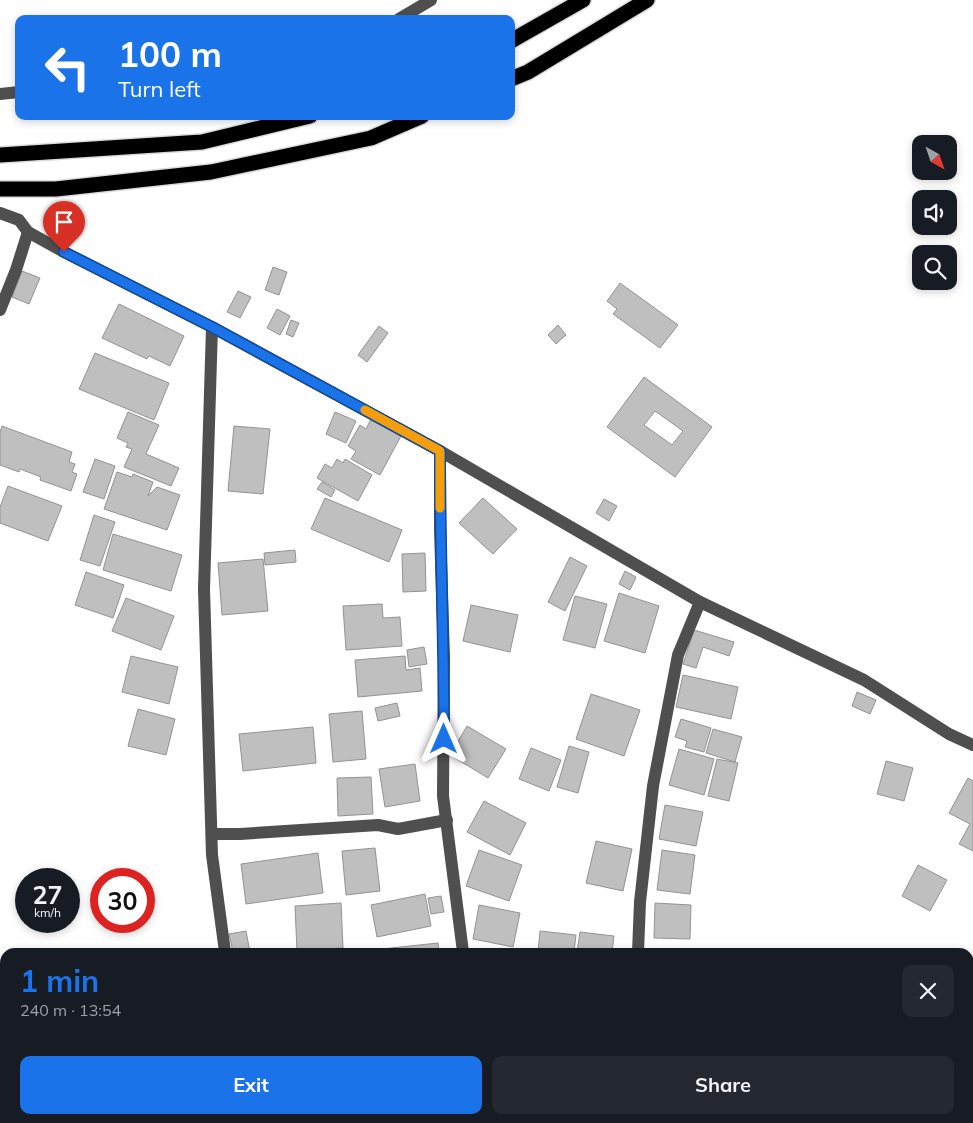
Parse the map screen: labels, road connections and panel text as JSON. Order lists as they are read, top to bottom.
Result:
{
  "north": "bottom right",
  "page": {
    "turn": ["100 m", "Turn left"],
    "speed": "27 km/h",
    "limit": "30",
    "heading": ["1 min", "240 m · 13:54"],
    "buttons": ["Exit", "Share"]
  }
}
